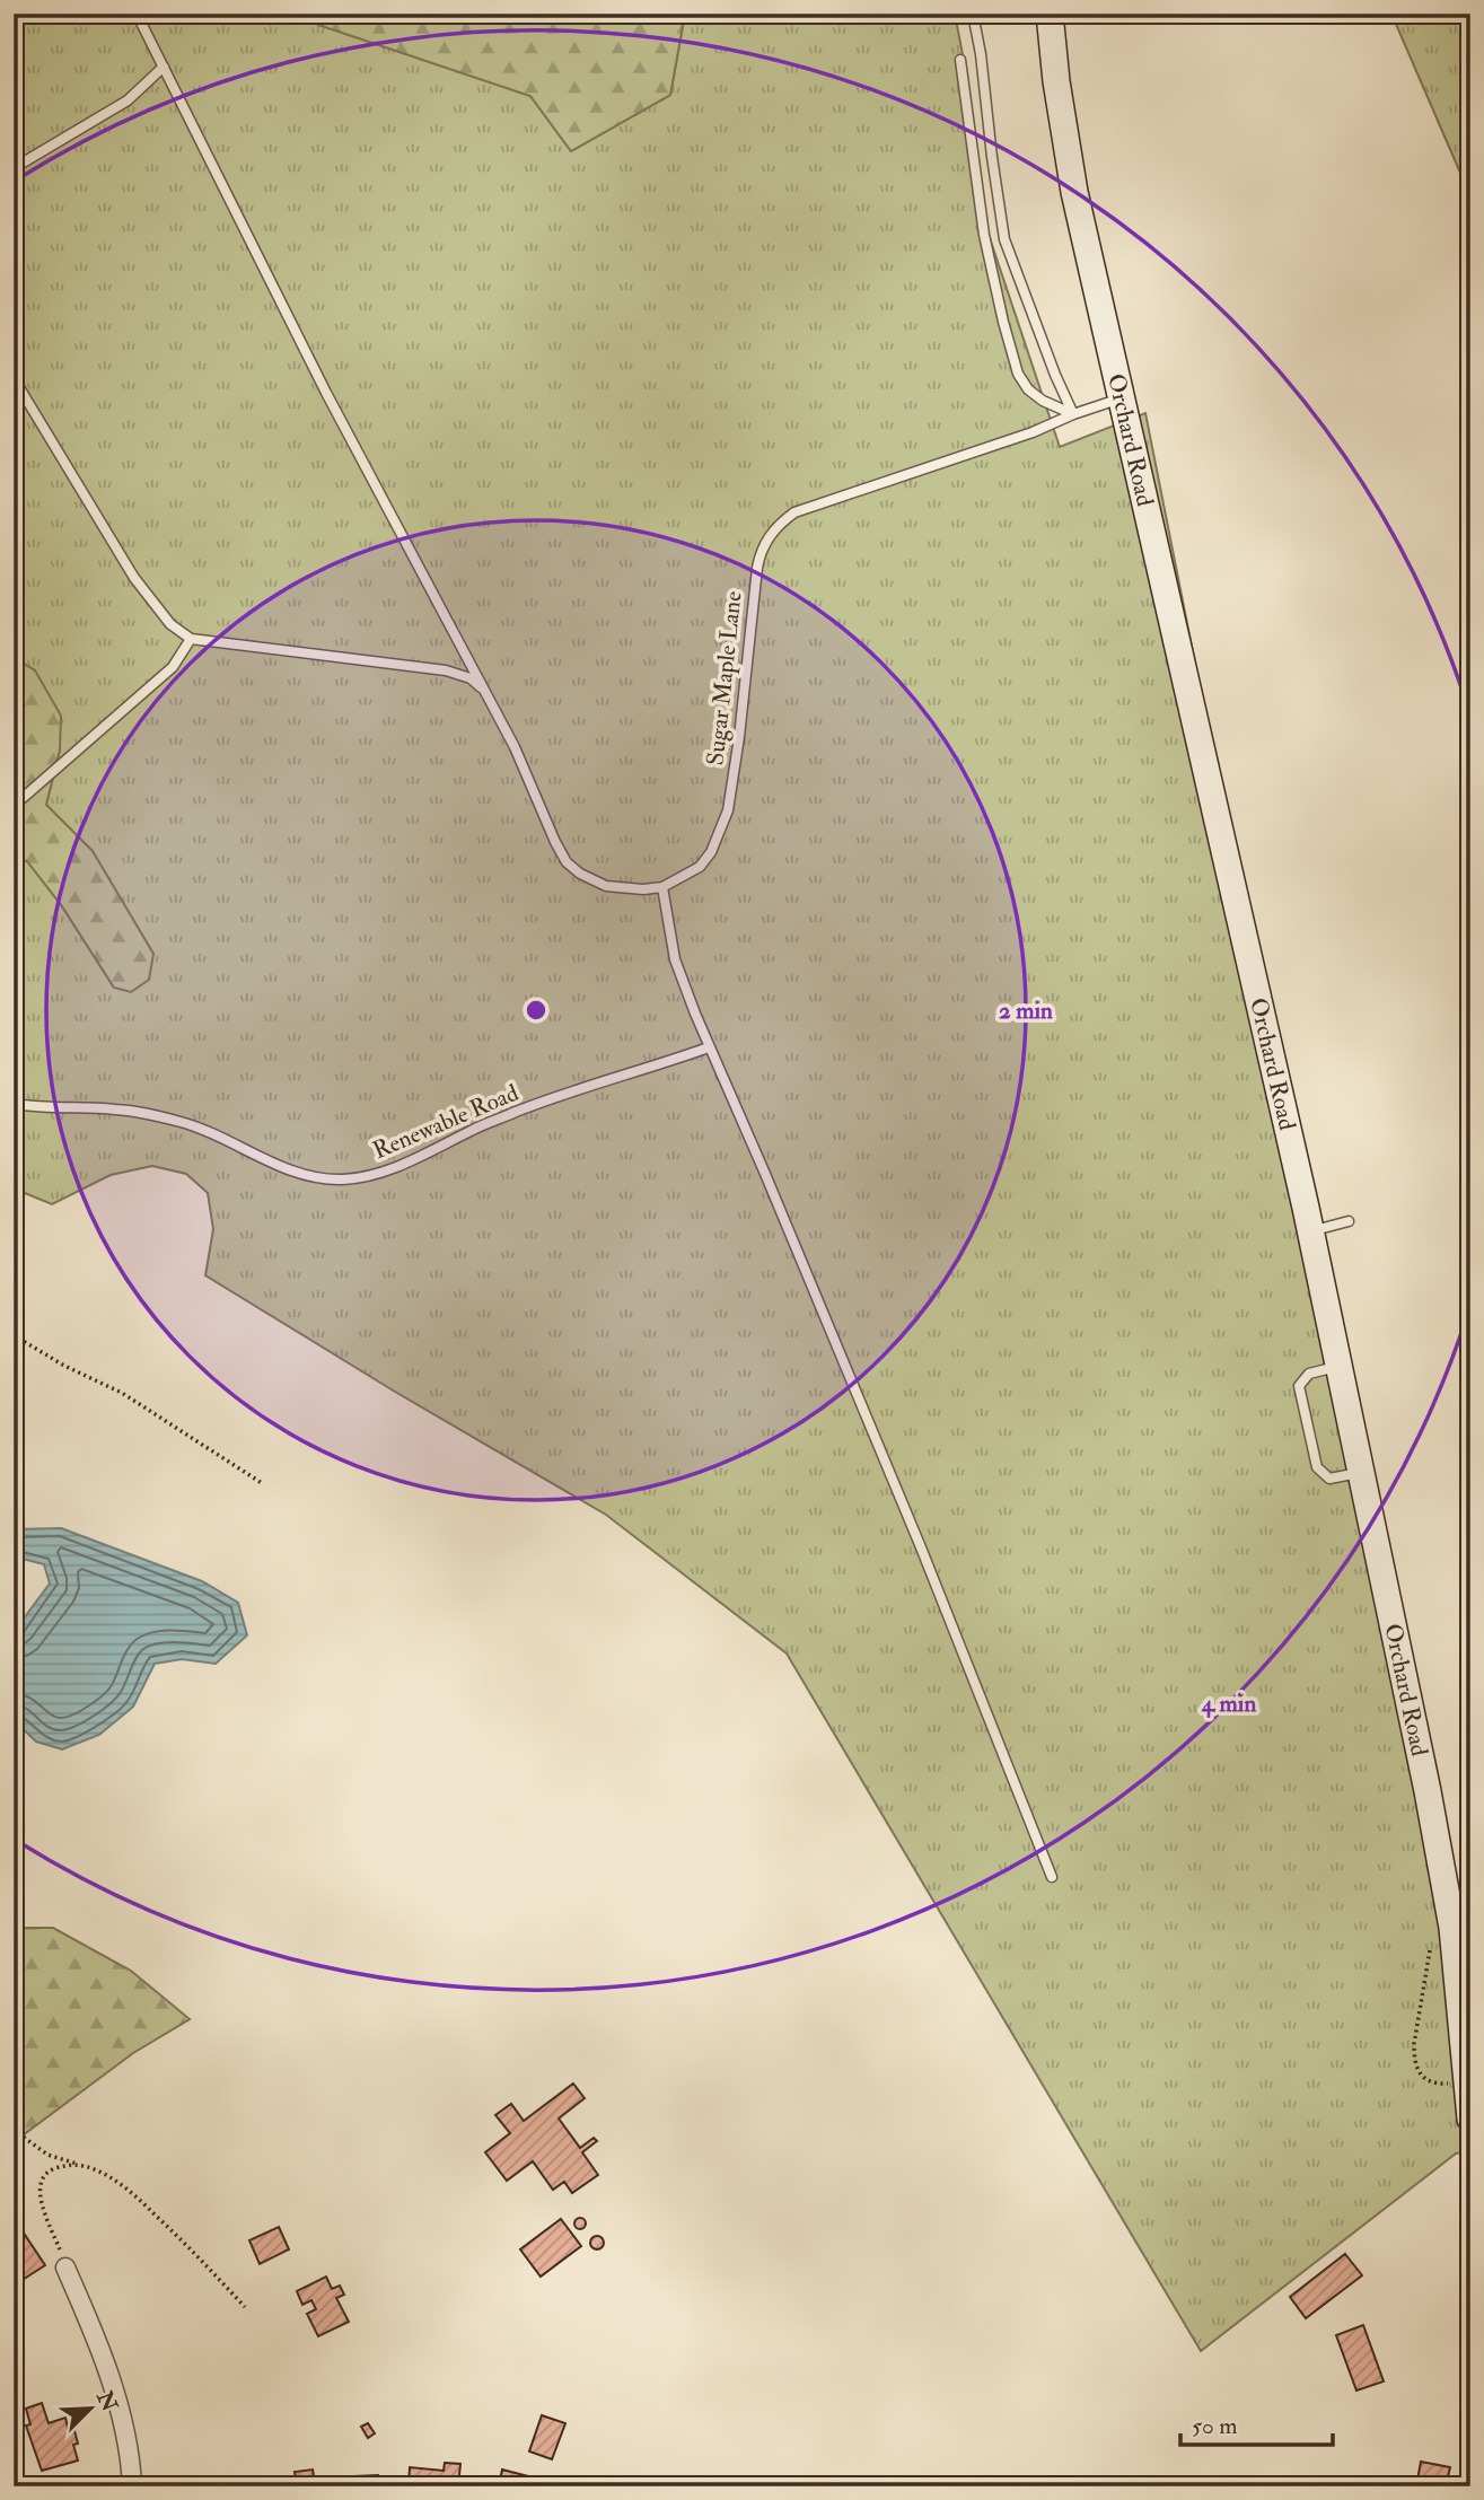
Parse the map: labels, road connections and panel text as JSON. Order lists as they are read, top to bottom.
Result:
{
  "streets": {
    "street": ["Orchard Road"],
    "lane": ["Sugar Maple Lane", "Renewable Road"]
  },
  "crossings": [
    ["Orchard Road", "Sugar Maple Lane"]
  ],
  "scale_bar": "50 m",
  "north": "top right",
  "rings": ["2 min", "4 min"]
}
